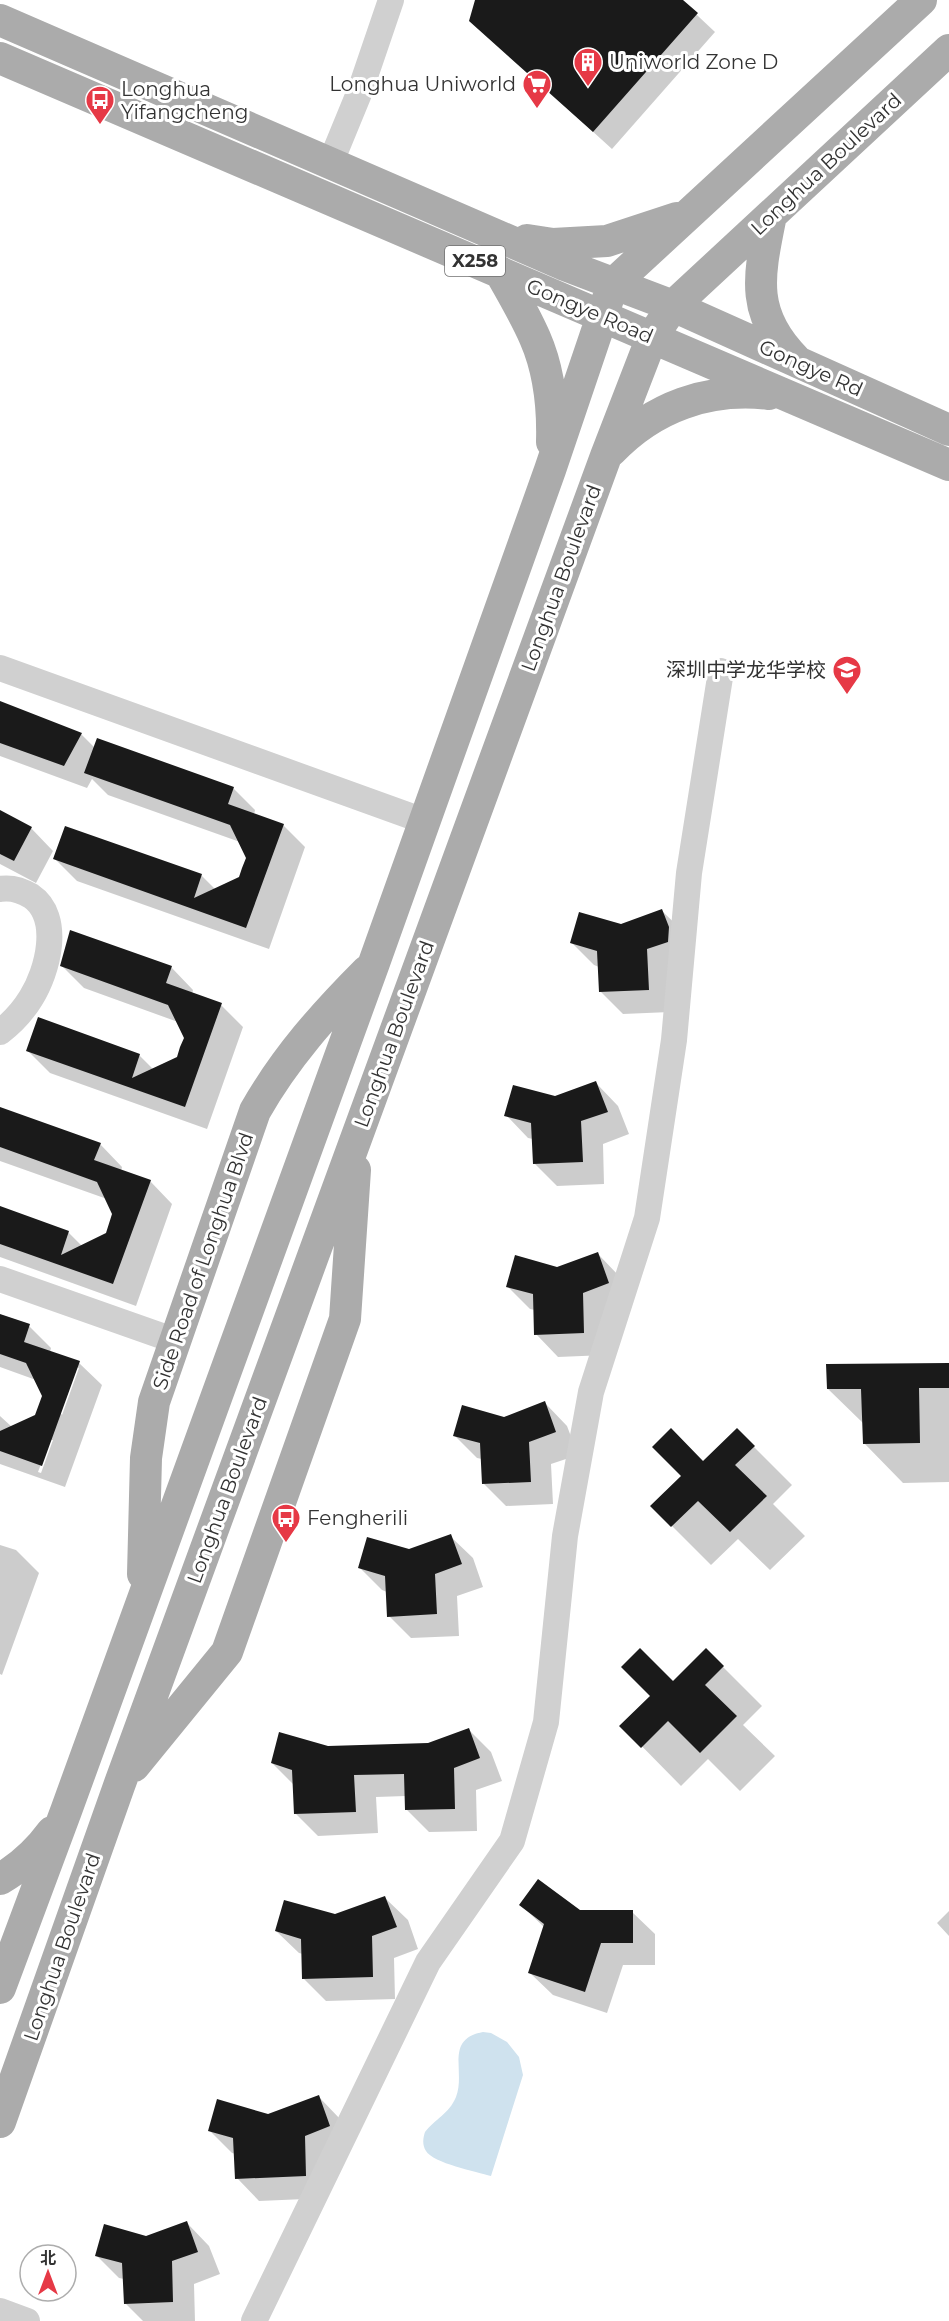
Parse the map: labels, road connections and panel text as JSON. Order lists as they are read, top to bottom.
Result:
{
  "streets": {
    "main road": [
      "Longhua Boulevard",
      "X258",
      "Gongye Road",
      "Gongye Rd",
      "Side Road of Longhua Blvd"
    ]
  },
  "crossings": [
    ["Longhua Boulevard", "Gongye Road"],
    ["Longhua Boulevard", "Gongye Rd"],
    ["Longhua Boulevard", "Side Road of Longhua Blvd"],
    ["Gongye Road", "Gongye Rd"]
  ],
  "places": {
    "building": ["Uniworld Zone D"],
    "supermarket": ["Longhua Uniworld"],
    "bus stop": ["Longhua Yifangcheng", "Fengherili"],
    "school or university": ["深圳中学龙华学校"]
  },
  "north": "top"
}
